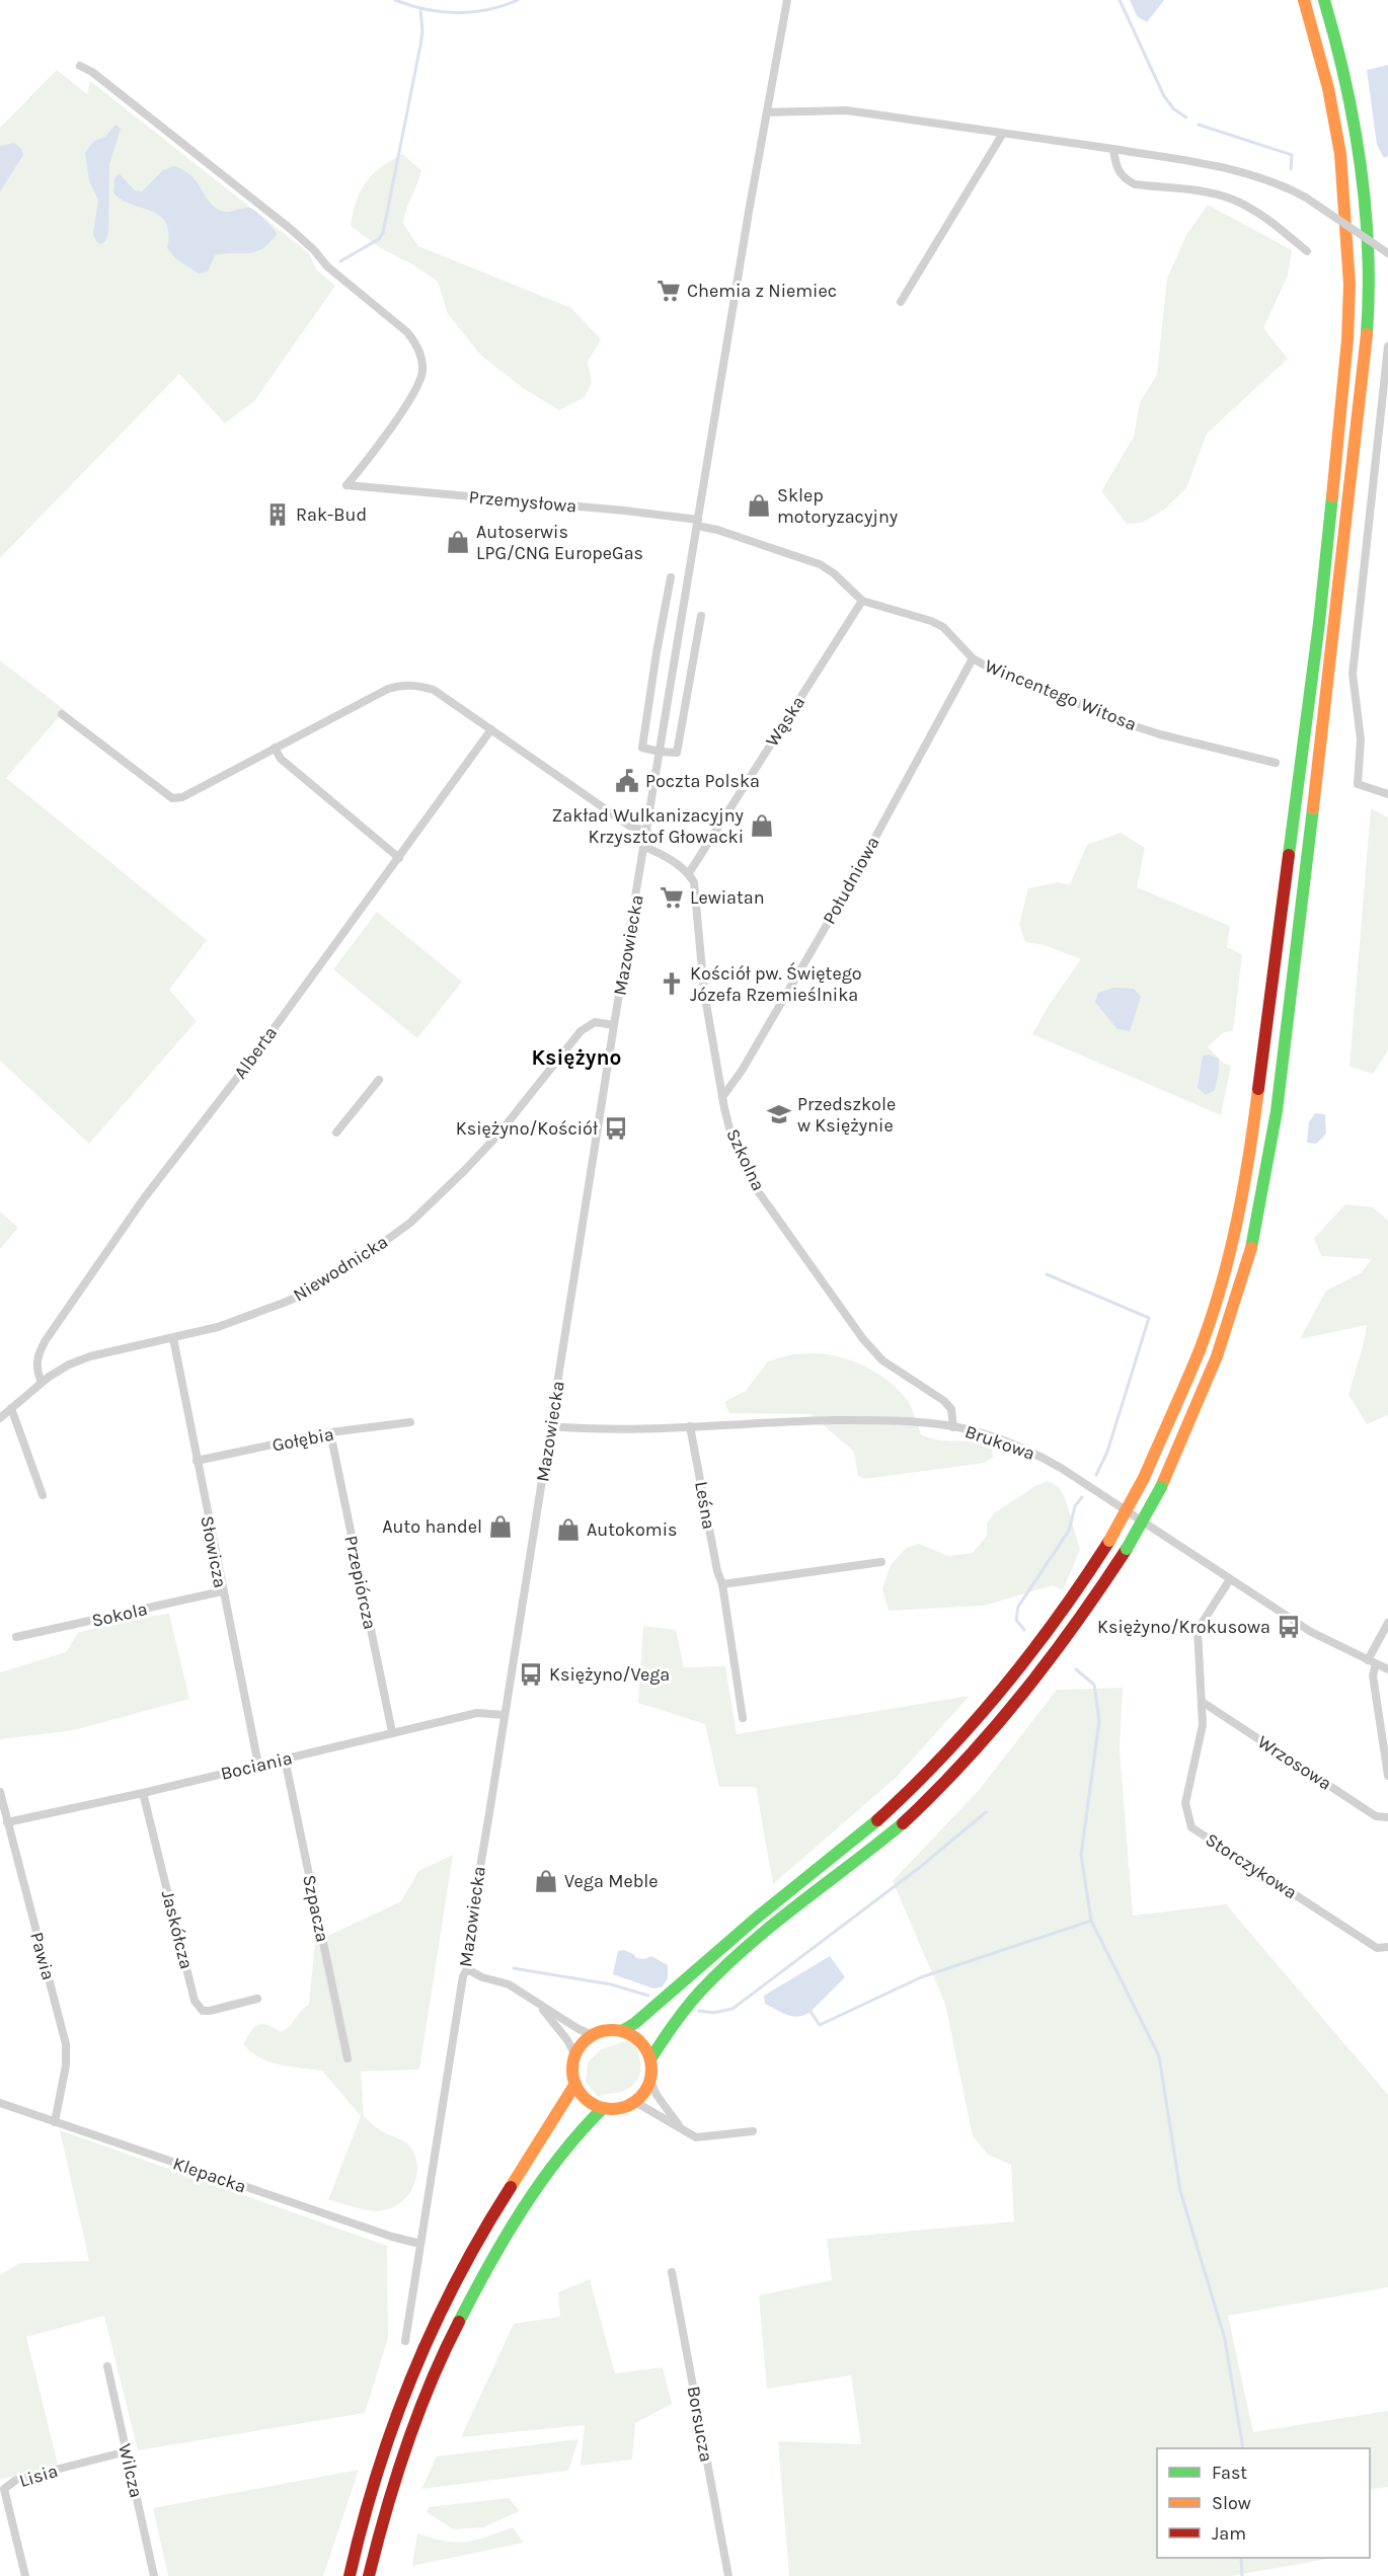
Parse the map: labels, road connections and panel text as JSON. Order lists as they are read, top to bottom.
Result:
{
  "streets": {
    "street": [
      "Przemysłowa",
      "Wincentego Witosa",
      "Wąska",
      "Południowa",
      "Mazowiecka",
      "Alberta",
      "Szkolna",
      "Niewodnicka",
      "Gołębia",
      "Brukowa",
      "Leśna",
      "Słowicza",
      "Przepiórcza",
      "Sokola",
      "Wrzosowa",
      "Bociania",
      "Storczykowa",
      "Szpacza",
      "Jaskółcza",
      "Pawia",
      "Klepacka",
      "Borsucza",
      "Wilcza",
      "Lisia"
    ]
  },
  "crossings": [
    ["Przemysłowa", "Wincentego Witosa"],
    ["Przemysłowa", "Mazowiecka"],
    ["Wincentego Witosa", "Wąska"],
    ["Wincentego Witosa", "Południowa"],
    ["Wincentego Witosa", "Mazowiecka"],
    ["Wąska", "Szkolna"],
    ["Południowa", "Szkolna"],
    ["Mazowiecka", "Niewodnicka"],
    ["Mazowiecka", "Brukowa"],
    ["Mazowiecka", "Bociania"],
    ["Mazowiecka", "Klepacka"],
    ["Alberta", "Niewodnicka"],
    ["Szkolna", "Brukowa"],
    ["Niewodnicka", "Słowicza"],
    ["Gołębia", "Słowicza"],
    ["Gołębia", "Przepiórcza"],
    ["Brukowa", "Leśna"],
    ["Brukowa", "Storczykowa"],
    ["Słowicza", "Sokola"],
    ["Słowicza", "Bociania"],
    ["Przepiórcza", "Bociania"],
    ["Wrzosowa", "Storczykowa"],
    ["Bociania", "Szpacza"],
    ["Bociania", "Jaskółcza"],
    ["Bociania", "Pawia"],
    ["Pawia", "Klepacka"],
    ["Wilcza", "Lisia"]
  ],
  "districts": ["Księżyno"],
  "places": {
    "supermarket": ["Chemia z Niemiec", "Lewiatan"],
    "shop": [
      "Sklep motoryzacyjny",
      "Autoserwis LPG/CNG EuropeGas",
      "Zakład Wulkanizacyjny Krzysztof Głowacki",
      "Auto handel",
      "Autokomis",
      "Vega Meble"
    ],
    "building": ["Rak-Bud"],
    "public building": ["Poczta Polska"],
    "church": ["Kościół pw. Świętego Józefa Rzemieślnika"],
    "school or university": ["Przedszkole w Księżynie"],
    "bus stop": ["Księżyno/Kościół", "Księżyno/Krokusowa", "Księżyno/Vega"]
  },
  "legend": ["Fast", "Slow", "Jam"]
}
